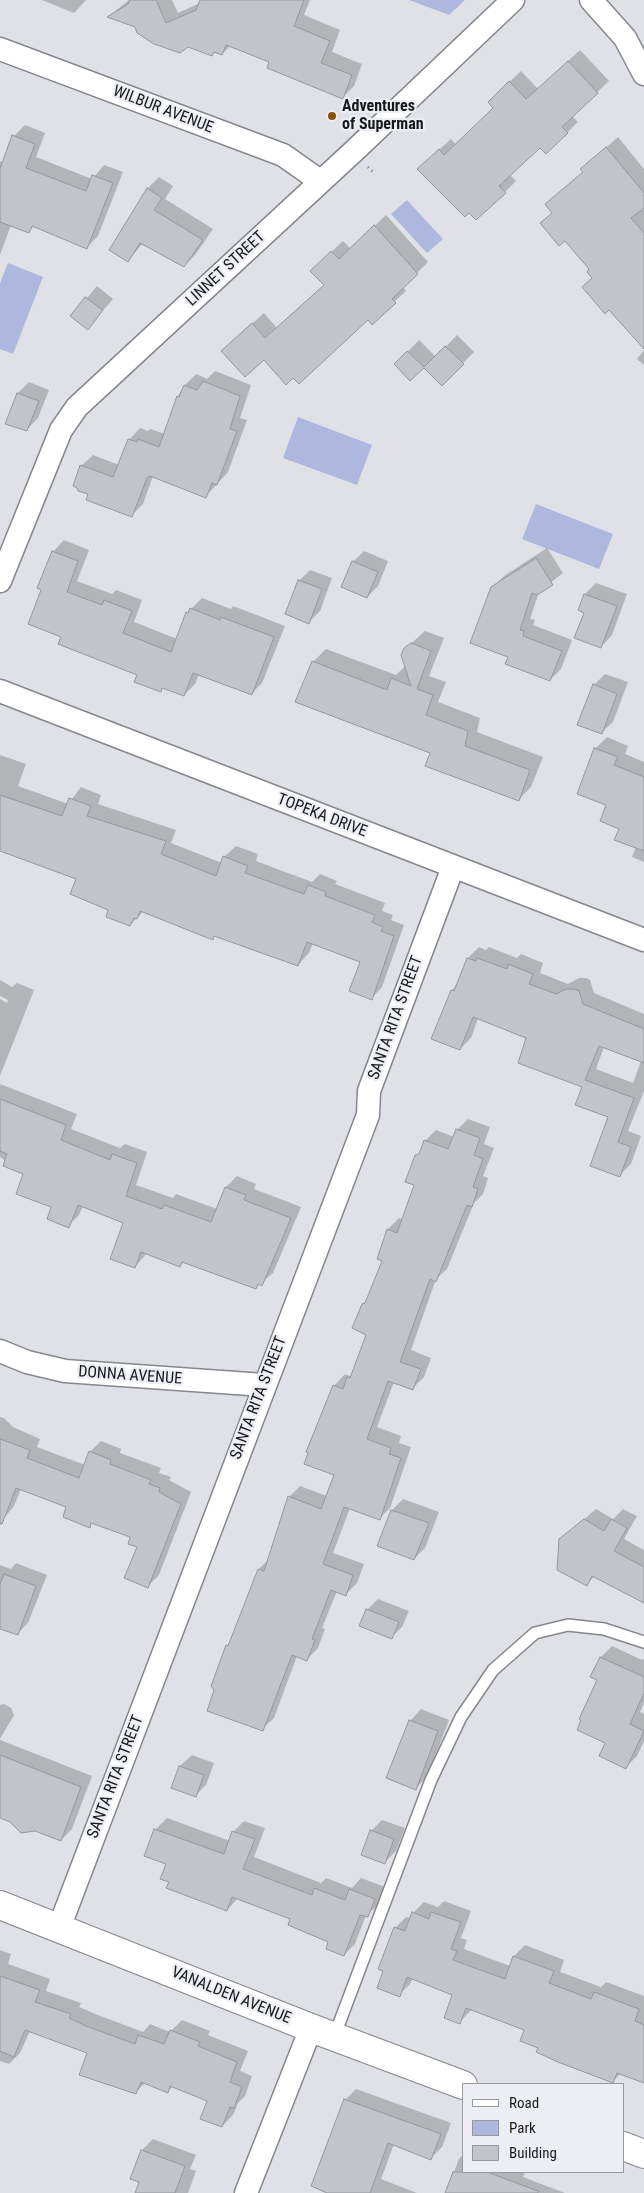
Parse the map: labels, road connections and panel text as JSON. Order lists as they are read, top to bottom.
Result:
{
  "streets": {
    "main road": ["VANALDEN AVENUE"],
    "street": [
      "WILBUR AVENUE",
      "LINNET STREET",
      "TOPEKA DRIVE",
      "SANTA RITA STREET",
      "DONNA AVENUE"
    ]
  },
  "crossings": [
    ["WILBUR AVENUE", "LINNET STREET"],
    ["TOPEKA DRIVE", "SANTA RITA STREET"],
    ["SANTA RITA STREET", "DONNA AVENUE"],
    ["SANTA RITA STREET", "VANALDEN AVENUE"]
  ],
  "places": ["Adventures of Superman"],
  "legend": ["Road", "Park", "Building"]
}
